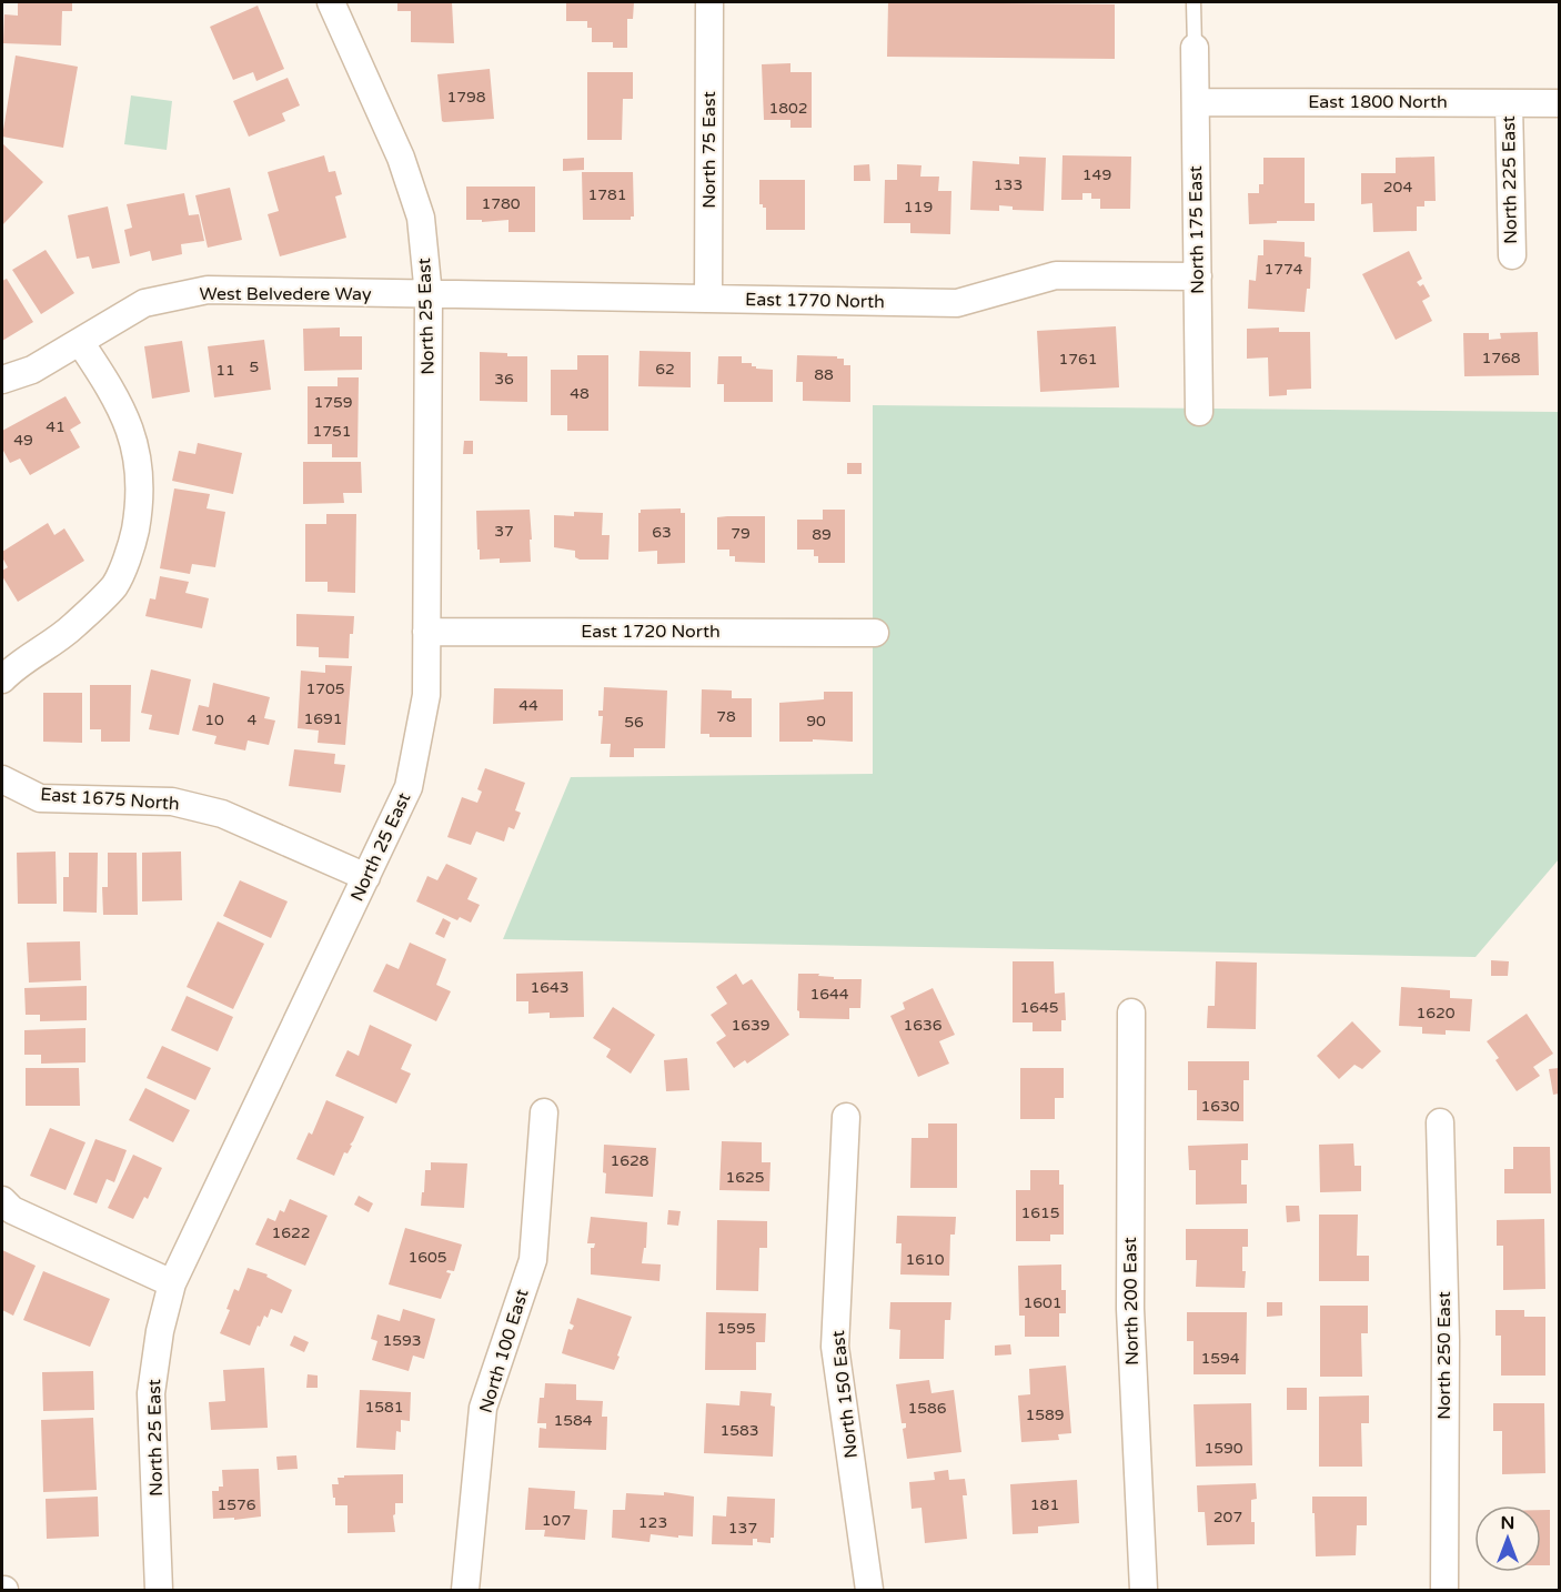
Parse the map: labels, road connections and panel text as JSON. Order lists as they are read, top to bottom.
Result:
{
  "streets": {
    "street": [
      "East 1800 North",
      "North 75 East",
      "North 225 East",
      "North 175 East",
      "West Belvedere Way",
      "East 1770 North",
      "North 25 East",
      "East 1720 North",
      "East 1675 North",
      "North 200 East",
      "North 100 East",
      "North 250 East",
      "North 150 East"
    ]
  },
  "crossings": [
    ["East 1800 North", "North 225 East"],
    ["East 1800 North", "North 175 East"],
    ["North 75 East", "East 1770 North"],
    ["North 175 East", "East 1770 North"],
    ["West Belvedere Way", "East 1770 North"],
    ["West Belvedere Way", "North 25 East"],
    ["East 1770 North", "North 25 East"],
    ["North 25 East", "East 1720 North"],
    ["North 25 East", "East 1675 North"]
  ],
  "house_numbers": [
    "1798",
    "1802",
    "149",
    "133",
    "204",
    "1781",
    "1780",
    "119",
    "1774",
    "1768",
    "1761",
    "5",
    "62",
    "11",
    "88",
    "36",
    "48",
    "1759",
    "41",
    "1751",
    "49",
    "37",
    "63",
    "79",
    "89",
    "1705",
    "44",
    "78",
    "1691",
    "10",
    "4",
    "90",
    "56",
    "1643",
    "1644",
    "1645",
    "1620",
    "1639",
    "1636",
    "1630",
    "1628",
    "1625",
    "1615",
    "1622",
    "1605",
    "1610",
    "1601",
    "1595",
    "1593",
    "1594",
    "1581",
    "1586",
    "1589",
    "1584",
    "1583",
    "1590",
    "1576",
    "181",
    "207",
    "107",
    "123",
    "137"
  ],
  "north": "top"
}
